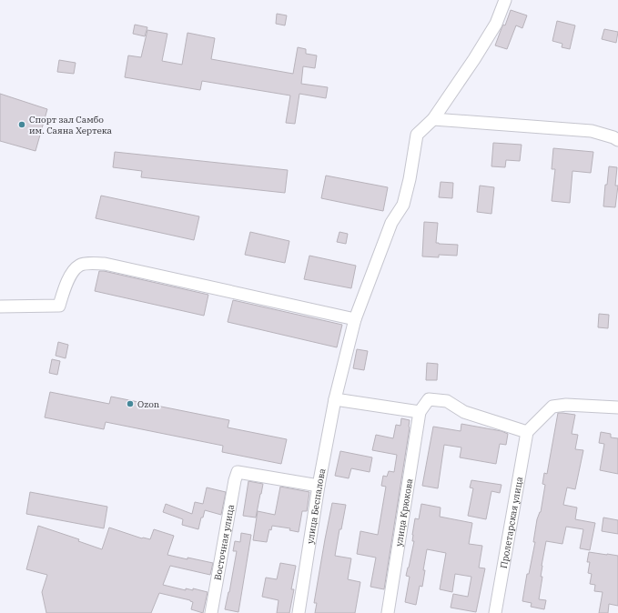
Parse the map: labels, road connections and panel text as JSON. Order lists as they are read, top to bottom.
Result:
{
  "streets": {
    "street": [
      "улица Беспалова",
      "улица Крюкова",
      "Пролетарская улица",
      "Восточная улица"
    ]
  },
  "crossings": [
    ["улица Беспалова", "Восточная улица"]
  ],
  "places": ["Спорт зал Самбо им. Саяна Хертека", "Ozon"]
}
